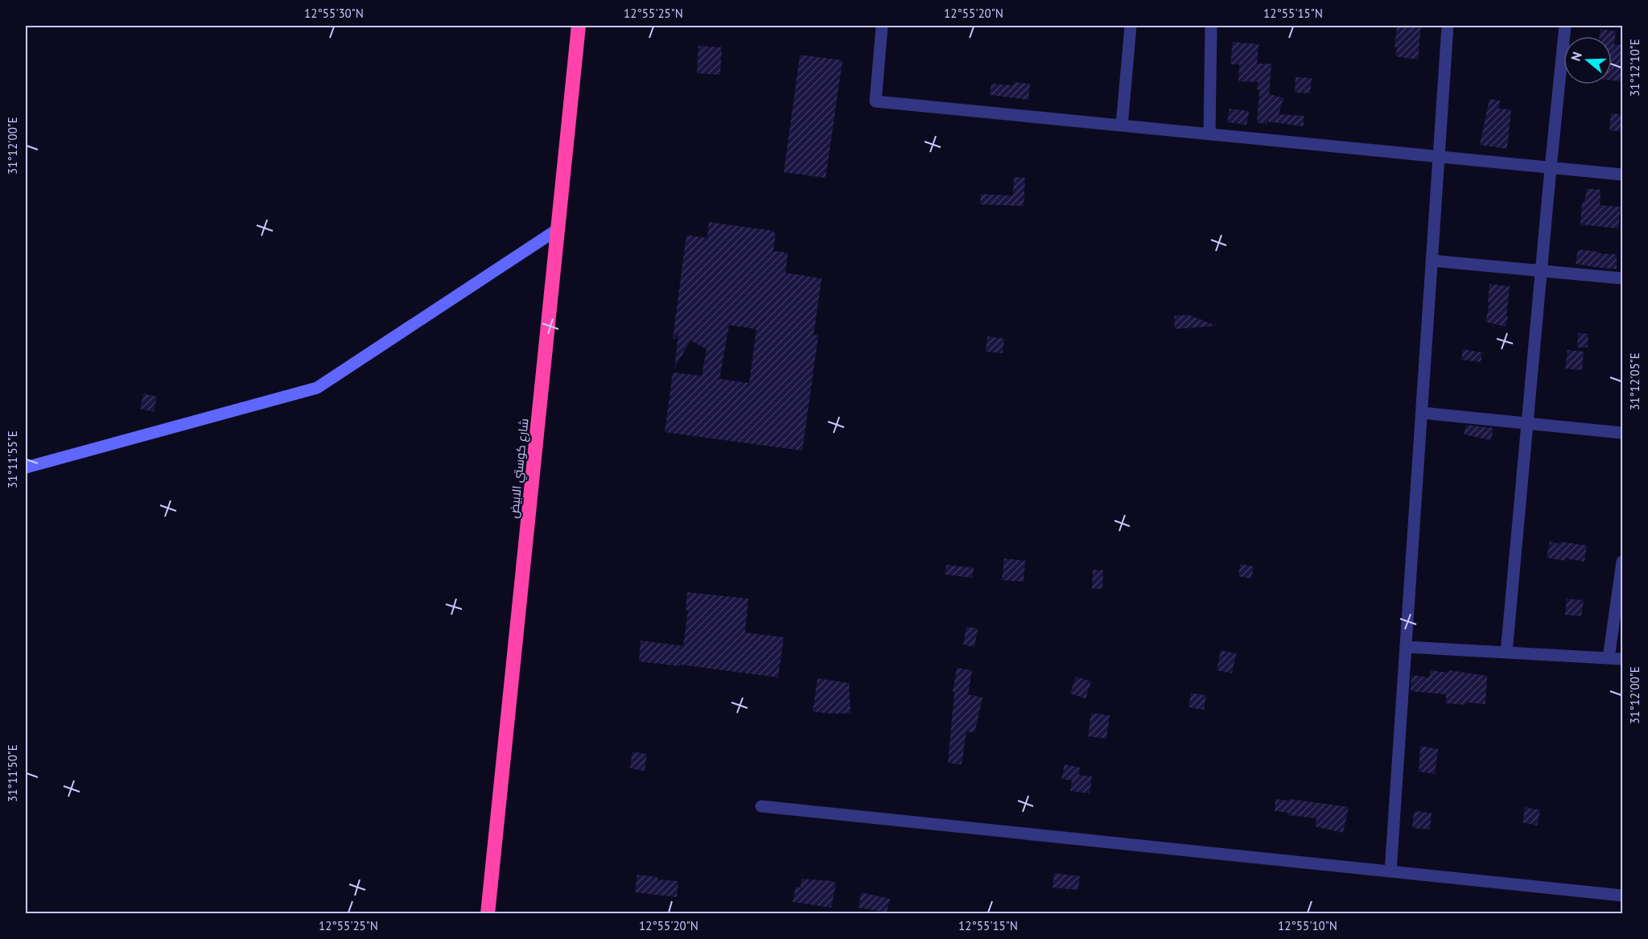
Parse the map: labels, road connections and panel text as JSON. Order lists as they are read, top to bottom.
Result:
{
  "streets": {
    "highway": ["شارع كوستي الابيض"]
  },
  "north": "left",
  "coordinates": [
    "12°55'30\"N",
    "12°55'25\"N",
    "12°55'20\"N",
    "12°55'15\"N",
    "31°12'10\"E",
    "31°12'00\"E",
    "31°12'05\"E",
    "31°11'55\"E",
    "31°11'50\"E",
    "12°55'10\"N"
  ]
}
